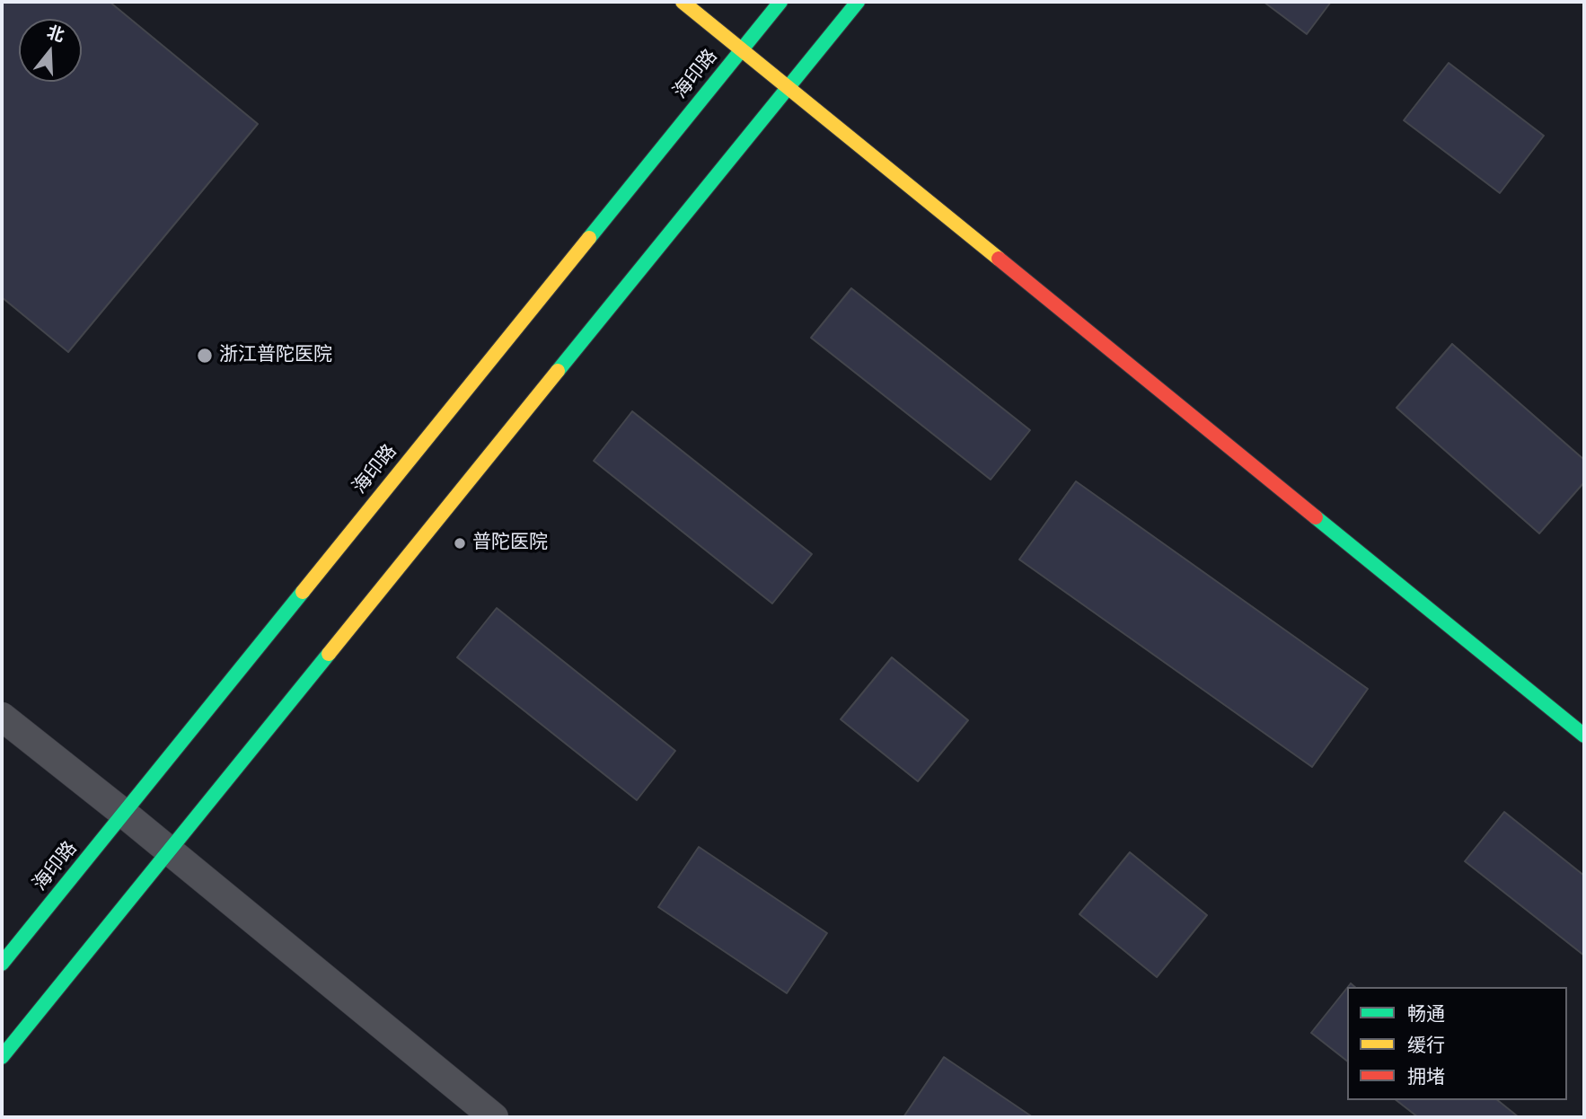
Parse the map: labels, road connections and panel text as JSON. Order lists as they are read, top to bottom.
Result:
{
  "streets": {
    "street": ["海印路"]
  },
  "places": ["浙江普陀医院", "普陀医院"],
  "legend": ["畅通", "缓行", "拥堵"],
  "north": "top"
}
